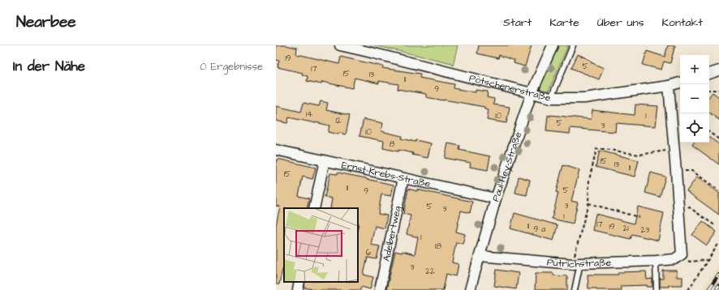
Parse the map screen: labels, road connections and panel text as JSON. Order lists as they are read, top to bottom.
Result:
{
  "streets": {
    "street": [
      "Pötschenerstraße",
      "Paul-Hey-Straße",
      "Ernst-Krebs-Straße",
      "Adelbertweg",
      "Pütrichstraße"
    ]
  },
  "crossings": [
    ["Pötschenerstraße", "Paul-Hey-Straße"],
    ["Paul-Hey-Straße", "Ernst-Krebs-Straße"],
    ["Paul-Hey-Straße", "Pütrichstraße"],
    ["Ernst-Krebs-Straße", "Adelbertweg"]
  ],
  "house_numbers": [
    "19",
    "5",
    "17",
    "15",
    "13",
    "11",
    "9",
    "14",
    "10",
    "1",
    "12",
    "5",
    "3",
    "10",
    "8",
    "15",
    "13",
    "11",
    "15",
    "11",
    "5",
    "9",
    "3",
    "5",
    "3",
    "1",
    "17",
    "11",
    "19",
    "21",
    "9 a",
    "23",
    "1",
    "18",
    "6",
    "3",
    "22"
  ],
  "page": {
    "header": "Nearbee",
    "nav": [
      "Start",
      "Karte",
      "Über uns",
      "Kontakt"
    ],
    "heading": ["In der Nähe", "0 Ergebnisse"],
    "map_buttons": ["+", "−"]
  }
}
